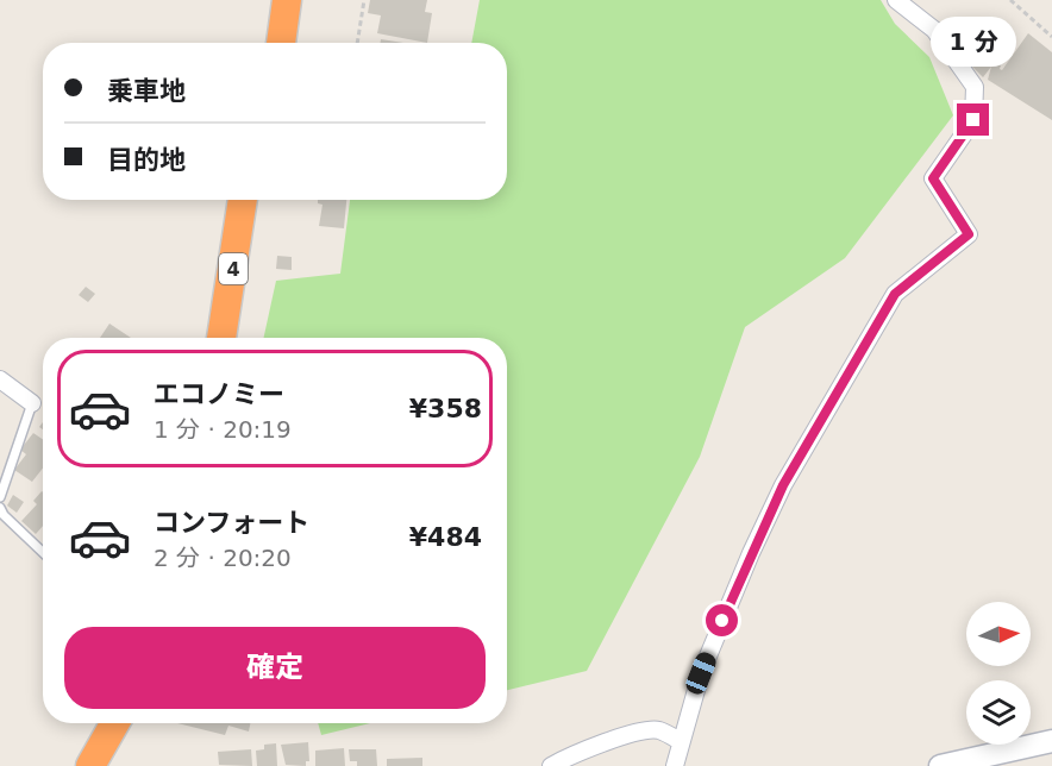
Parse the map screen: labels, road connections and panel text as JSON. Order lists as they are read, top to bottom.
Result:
{
  "streets": {
    "highway": ["4"]
  },
  "north": "right",
  "page": {
    "bubble": "1 分",
    "banner": ["乗車地", "目的地"],
    "list": [
      {
        "name": "エコノミー",
        "note": "1 分 · 20:19",
        "value": "¥358"
      },
      {
        "name": "コンフォート",
        "note": "2 分 · 20:20",
        "value": "¥484"
      }
    ],
    "buttons": "確定"
  }
}
